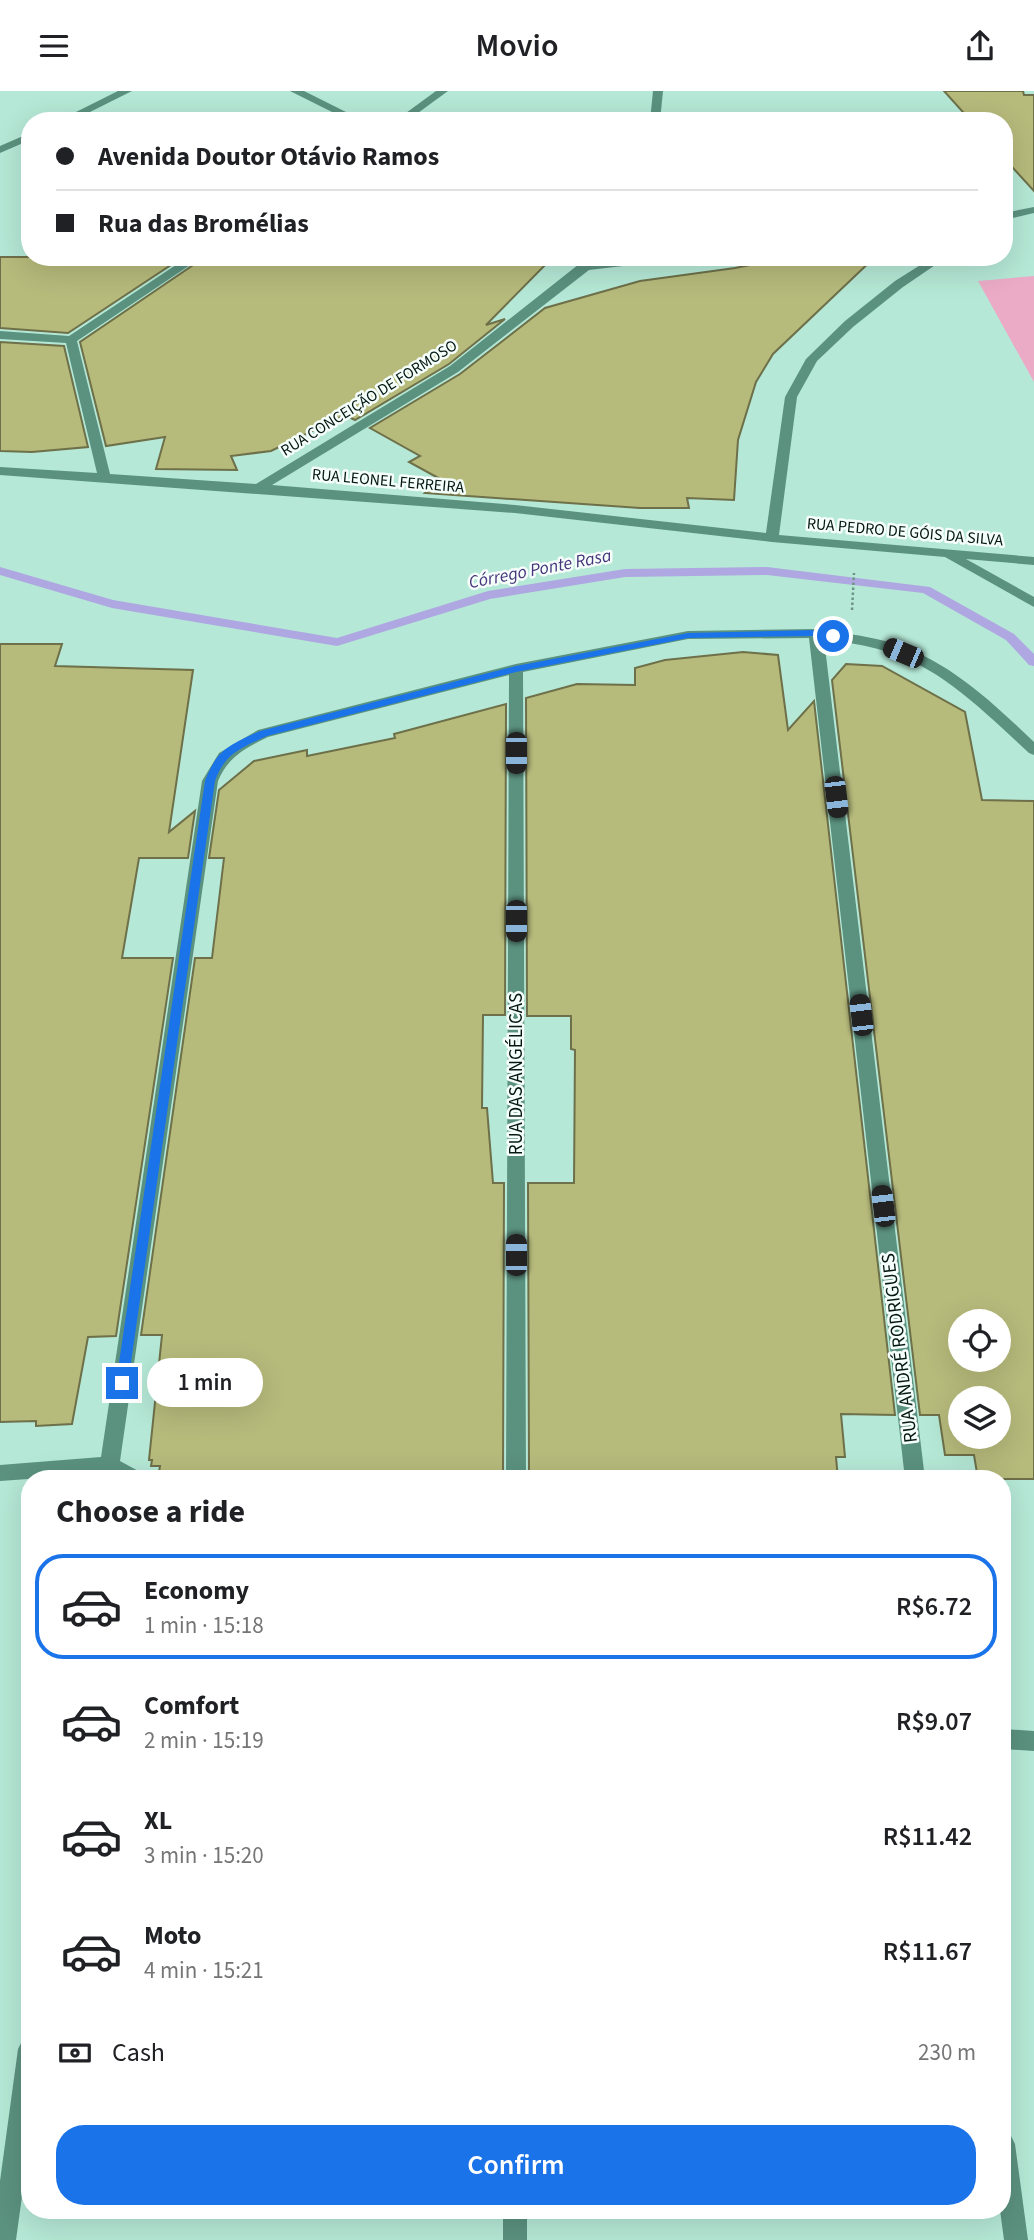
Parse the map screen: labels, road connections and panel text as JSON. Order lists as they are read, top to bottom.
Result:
{
  "streets": {
    "street": [
      "RUA CONCEIÇÃO DE FORMOSO",
      "RUA LEONEL FERREIRA",
      "RUA PEDRO DE GÓIS DA SILVA",
      "RUA DAS ANGÉLICAS",
      "RUA ANDRÉ RODRIGUES"
    ]
  },
  "crossings": [
    ["RUA CONCEIÇÃO DE FORMOSO", "RUA LEONEL FERREIRA"],
    ["RUA LEONEL FERREIRA", "RUA PEDRO DE GÓIS DA SILVA"]
  ],
  "water": ["Córrego Ponte Rasa"],
  "page": {
    "header": "Movio",
    "banner": ["Avenida Doutor Otávio Ramos", "Rua das Bromélias"],
    "bubble": "1 min",
    "heading": "Choose a ride",
    "list": [
      {
        "name": "Economy",
        "note": "1 min · 15:18",
        "value": "R$6.72"
      },
      {
        "name": "Comfort",
        "note": "2 min · 15:19",
        "value": "R$9.07"
      },
      {
        "name": "XL",
        "note": "3 min · 15:20",
        "value": "R$11.42"
      },
      {
        "name": "Moto",
        "note": "4 min · 15:21",
        "value": "R$11.67"
      }
    ],
    "pay": ["Cash", "230 m"],
    "buttons": "Confirm"
  }
}
